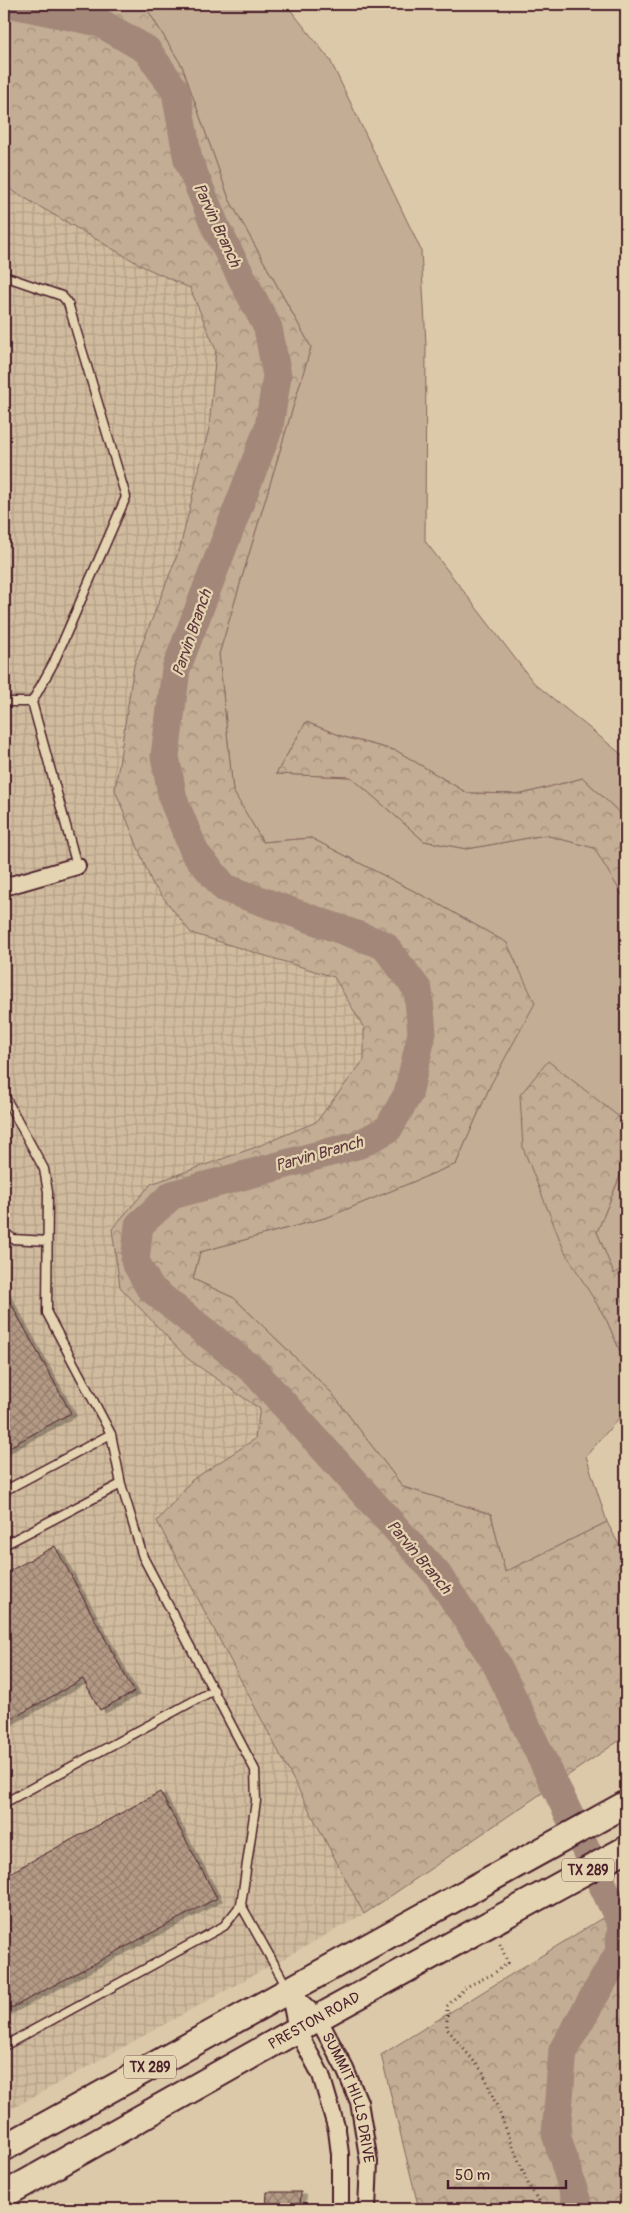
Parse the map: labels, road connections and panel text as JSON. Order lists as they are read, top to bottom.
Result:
{
  "streets": {
    "main road": ["TX 289", "PRESTON ROAD"],
    "street": ["SUMMIT HILLS DRIVE"]
  },
  "crossings": [
    ["TX 289", "SUMMIT HILLS DRIVE"],
    ["PRESTON ROAD", "SUMMIT HILLS DRIVE"]
  ],
  "water": ["Parvin Branch"],
  "scale_bar": "50 m"
}
